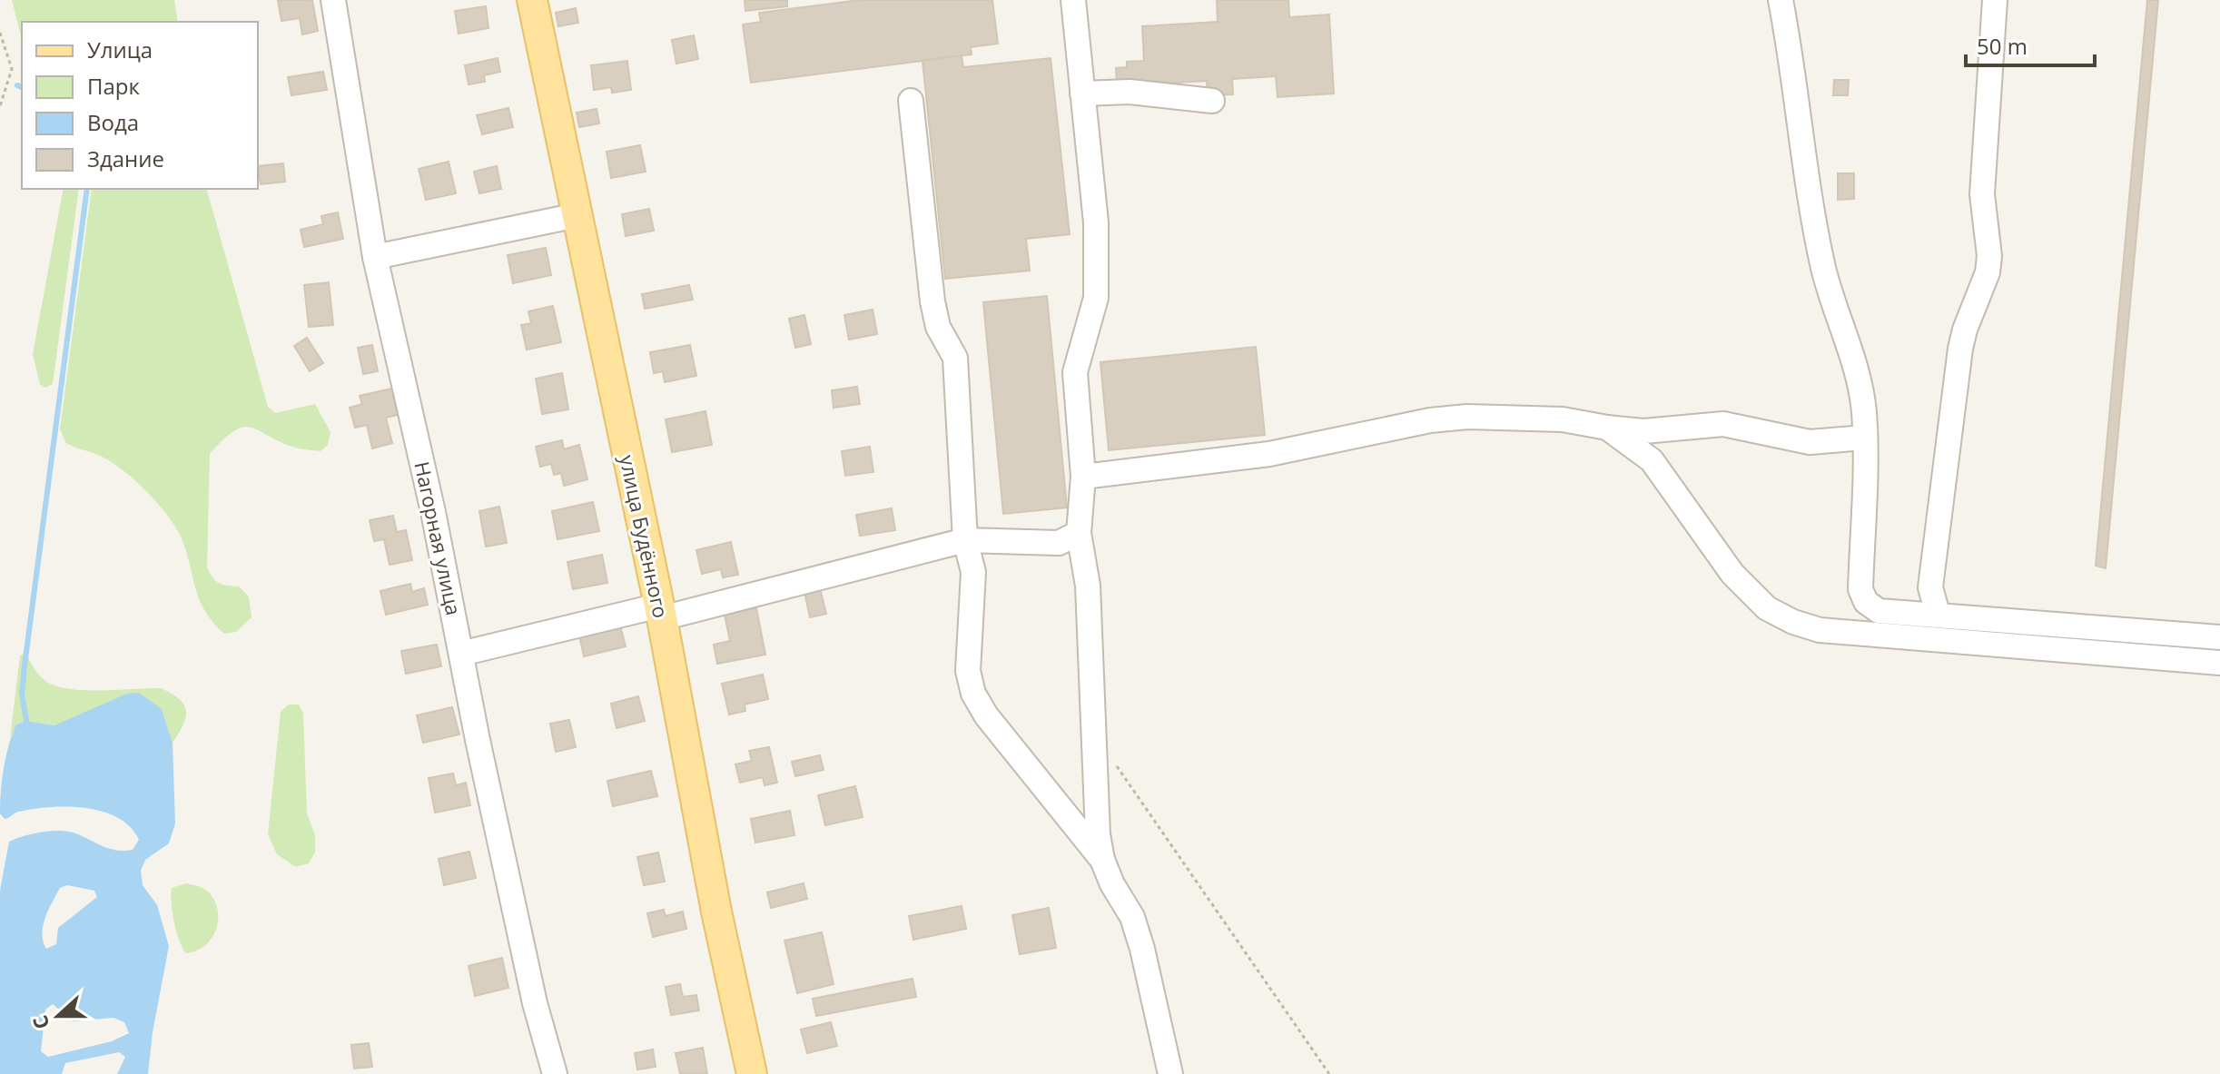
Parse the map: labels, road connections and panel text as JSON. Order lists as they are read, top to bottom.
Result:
{
  "streets": {
    "main road": ["улица Будённого"],
    "street": ["Нагорная улица"]
  },
  "legend": [
    "Улица",
    "Парк",
    "Вода",
    "Здание"
  ],
  "scale_bar": "50 m",
  "north": "left"
}
